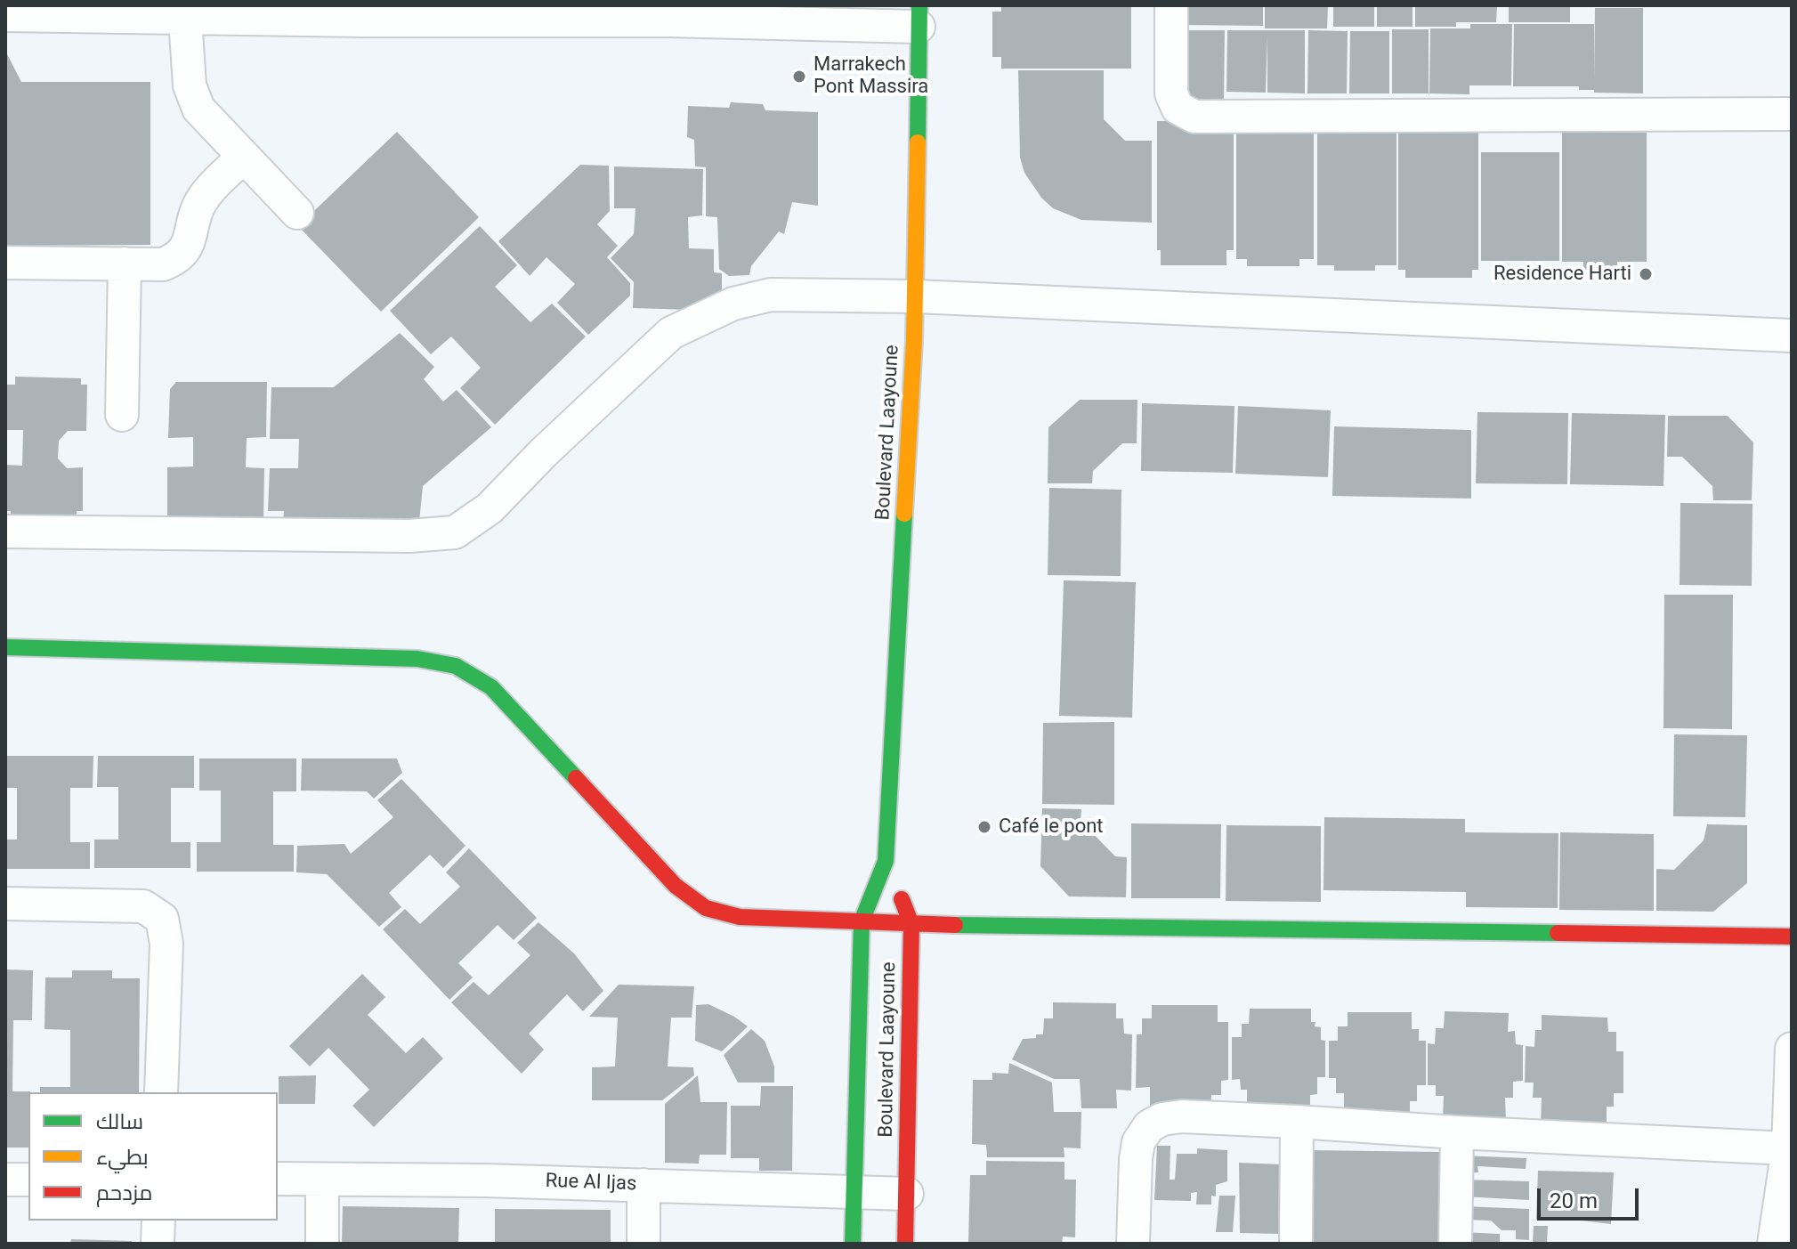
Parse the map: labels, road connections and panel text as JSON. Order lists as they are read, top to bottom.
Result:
{
  "streets": {
    "street": ["Boulevard Laayoune", "Rue Al Ijas"]
  },
  "crossings": [
    ["Boulevard Laayoune", "Rue Al Ijas"]
  ],
  "places": ["Marrakech Pont Massira", "Residence Harti", "Café le pont"],
  "legend": ["سالك", "بطيء", "مزدحم"],
  "scale_bar": "20 m"
}
